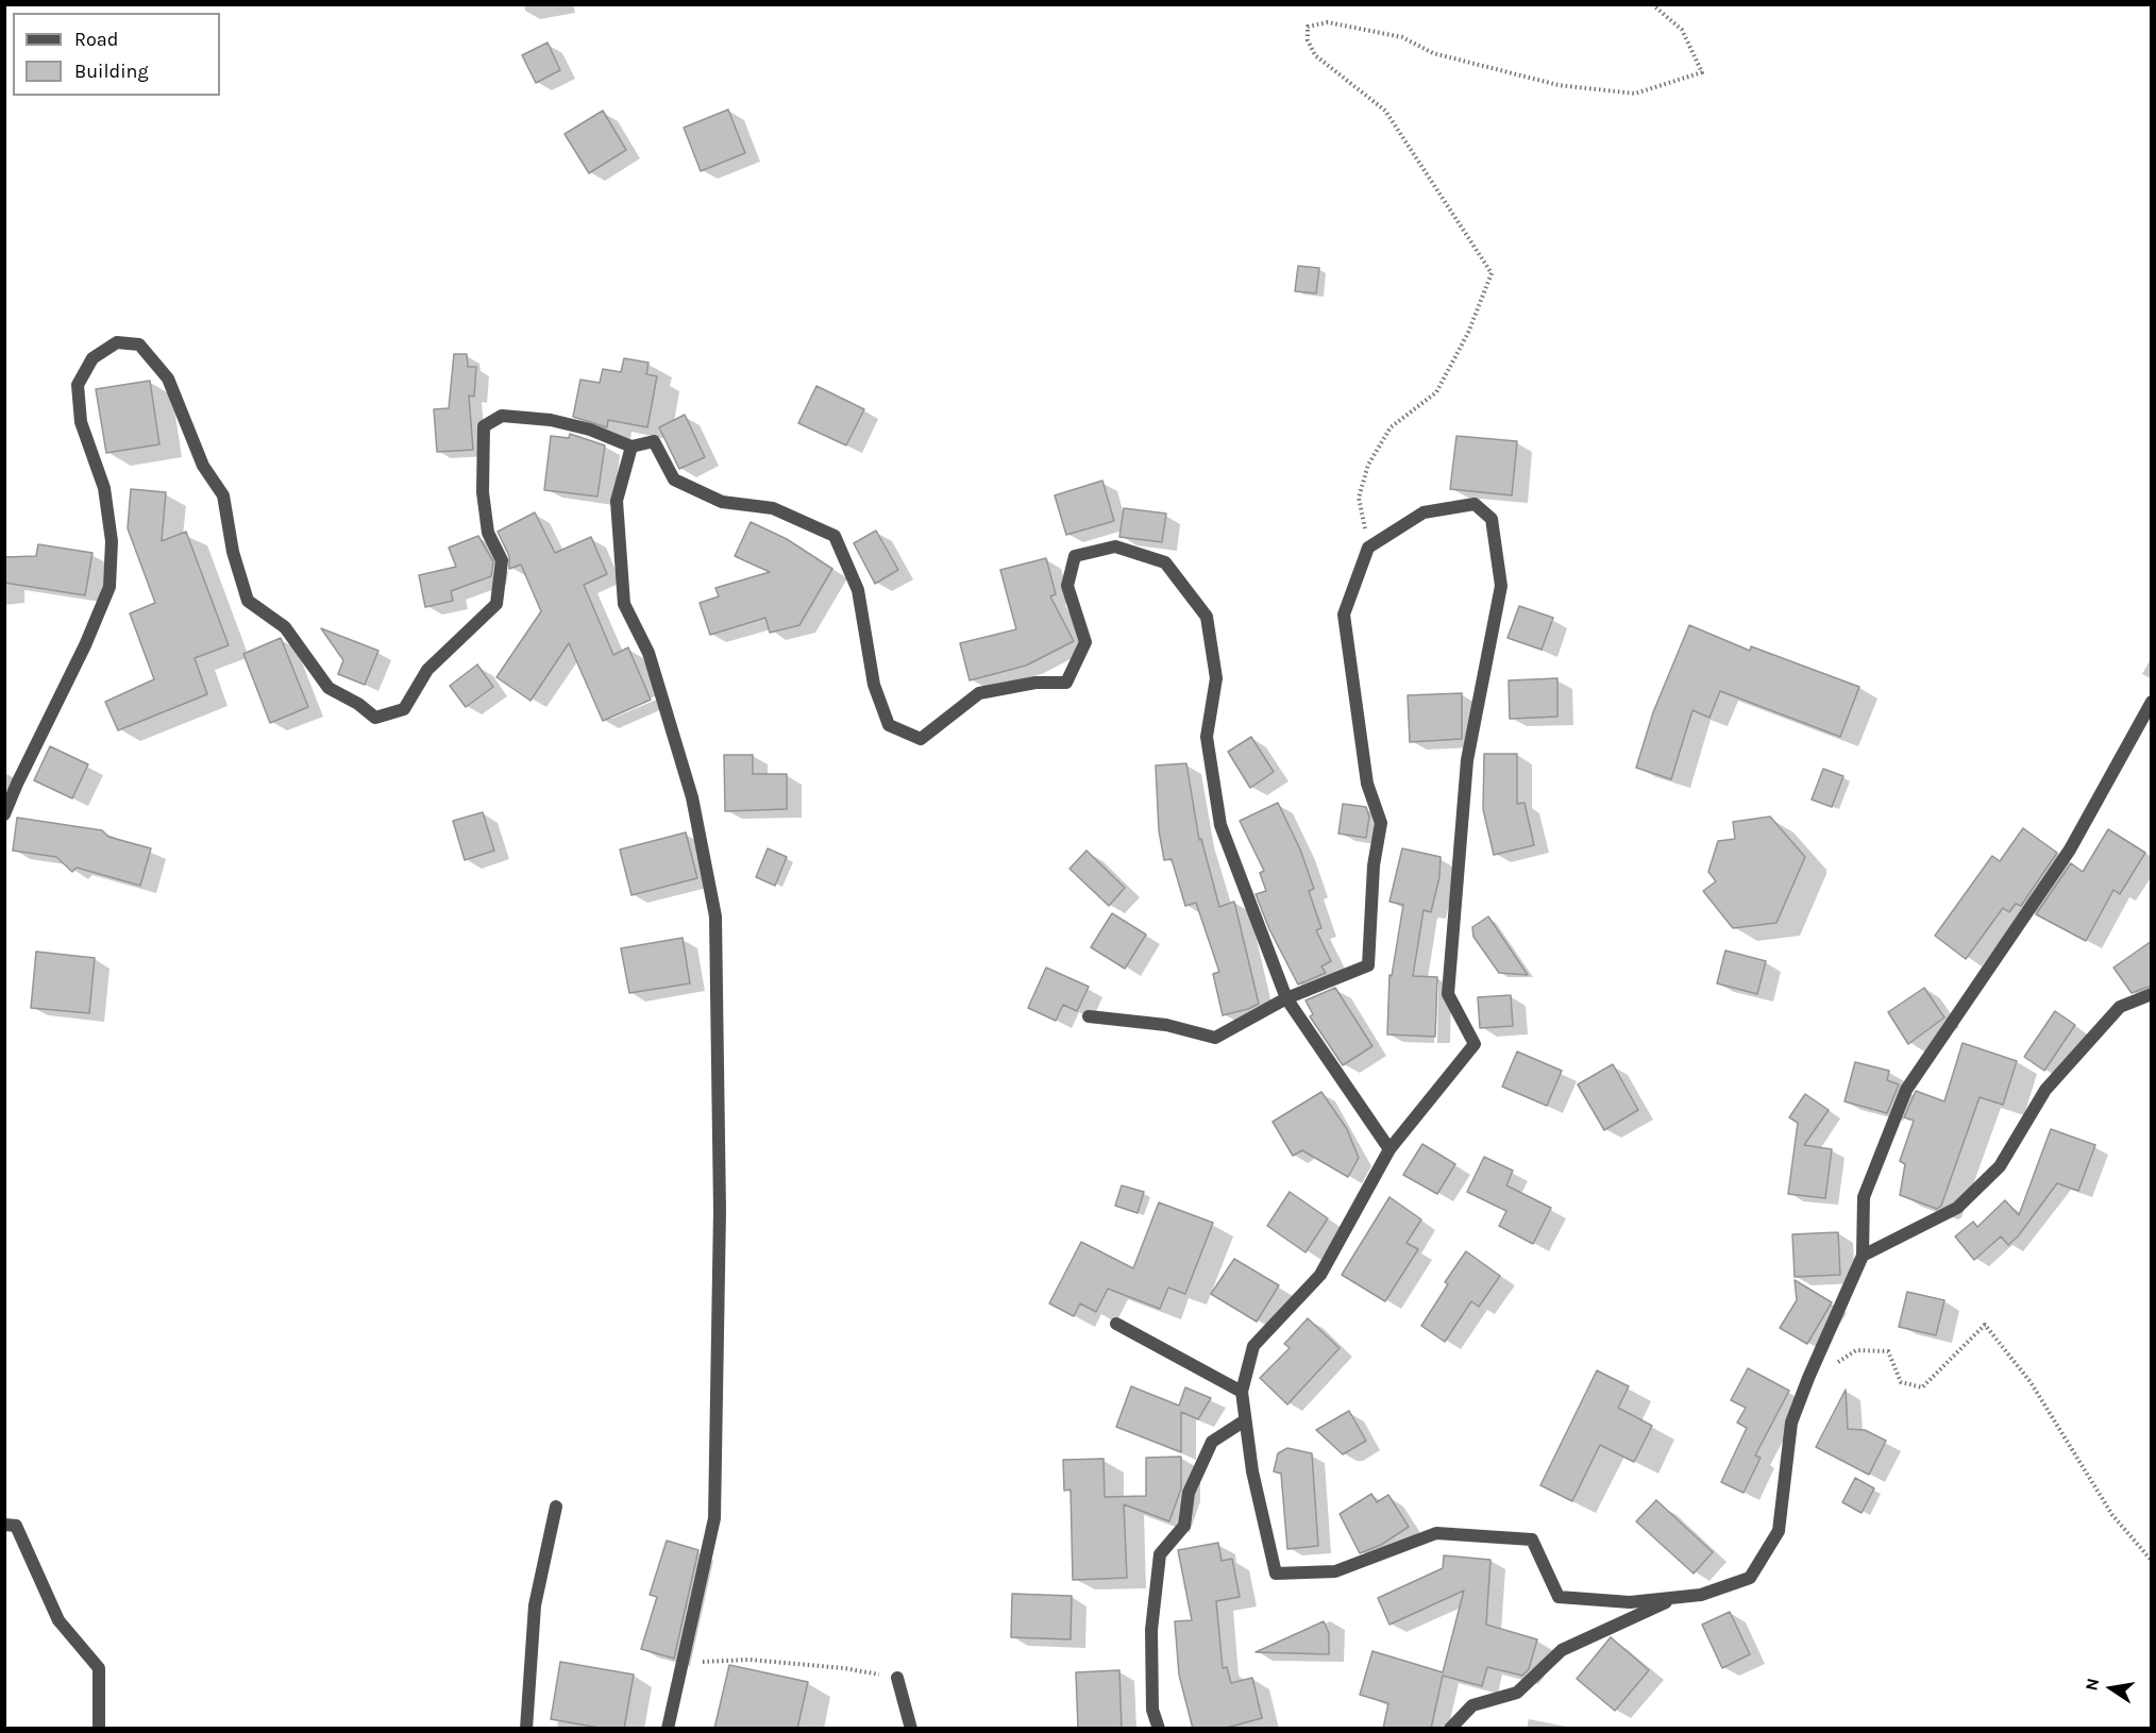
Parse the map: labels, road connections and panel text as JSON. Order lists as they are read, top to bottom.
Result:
{
  "legend": ["Road", "Building"],
  "north": "left"
}
